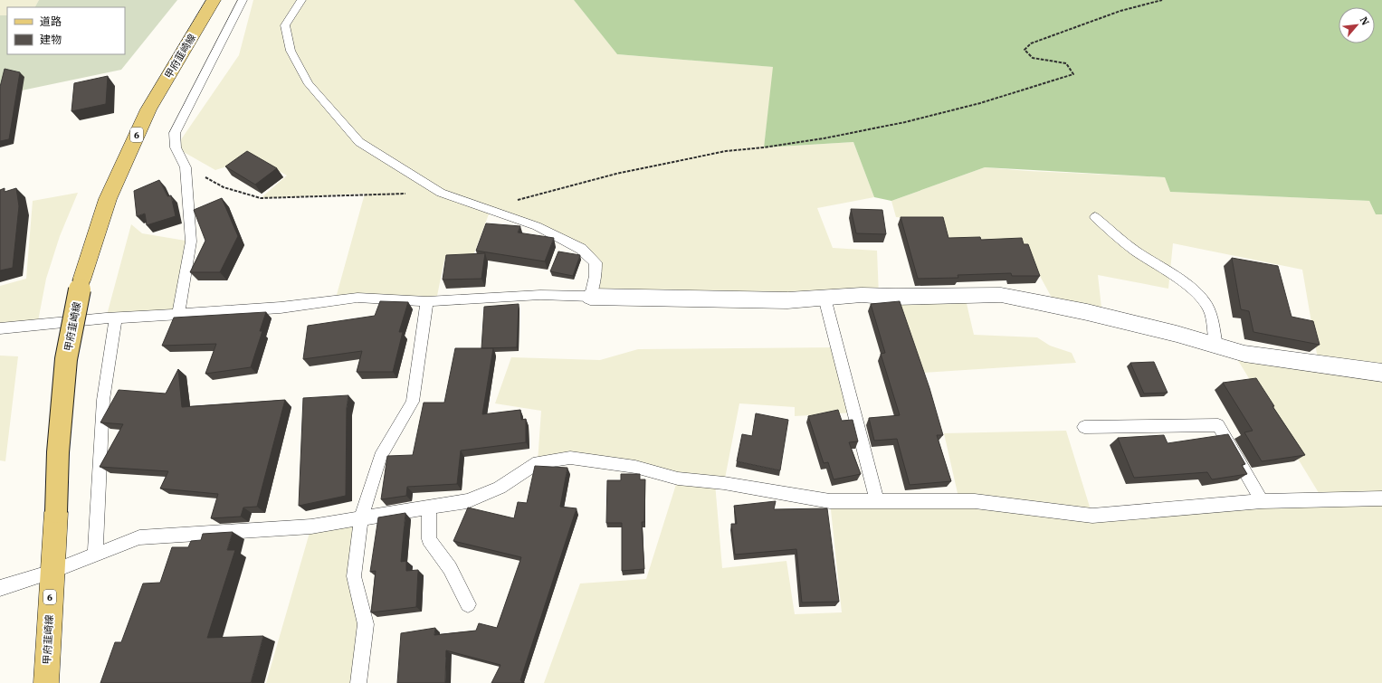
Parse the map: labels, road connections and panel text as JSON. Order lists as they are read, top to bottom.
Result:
{
  "streets": {
    "main road": ["甲府韮崎線", "6"]
  },
  "legend": ["道路", "建物"],
  "north": "top right"
}
